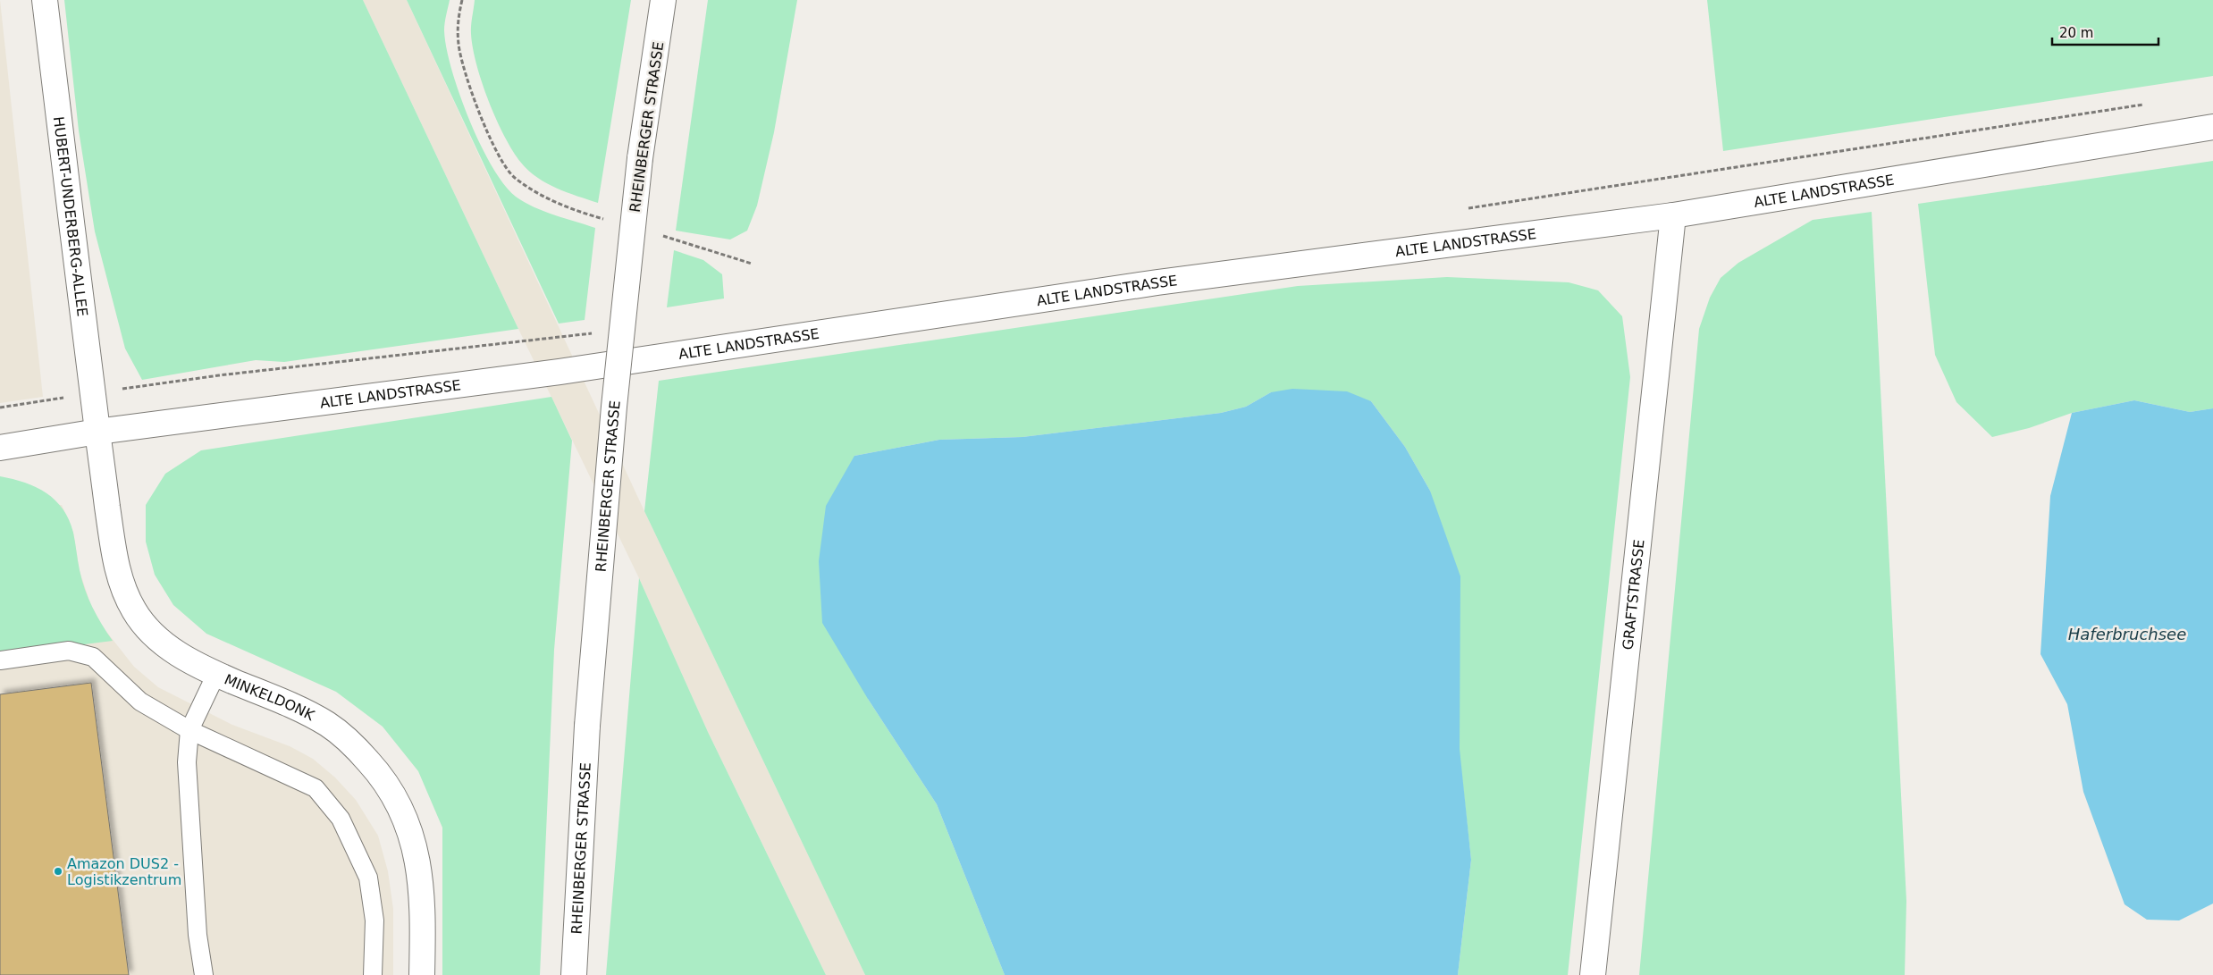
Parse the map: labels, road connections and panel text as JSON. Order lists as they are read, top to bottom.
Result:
{
  "streets": {
    "street": [
      "RHEINBERGER STRASSE",
      "ALTE LANDSTRASSE",
      "HUBERT-UNDERBERG-ALLEE",
      "GRAFTSTRASSE",
      "MINKELDONK"
    ]
  },
  "crossings": [
    ["ALTE LANDSTRASSE", "HUBERT-UNDERBERG-ALLEE"],
    ["ALTE LANDSTRASSE", "GRAFTSTRASSE"],
    ["ALTE LANDSTRASSE", "MINKELDONK"],
    ["HUBERT-UNDERBERG-ALLEE", "MINKELDONK"]
  ],
  "water": ["Haferbruchsee"],
  "places": ["Amazon DUS2 - Logistikzentrum"],
  "scale_bar": "20 m"
}
